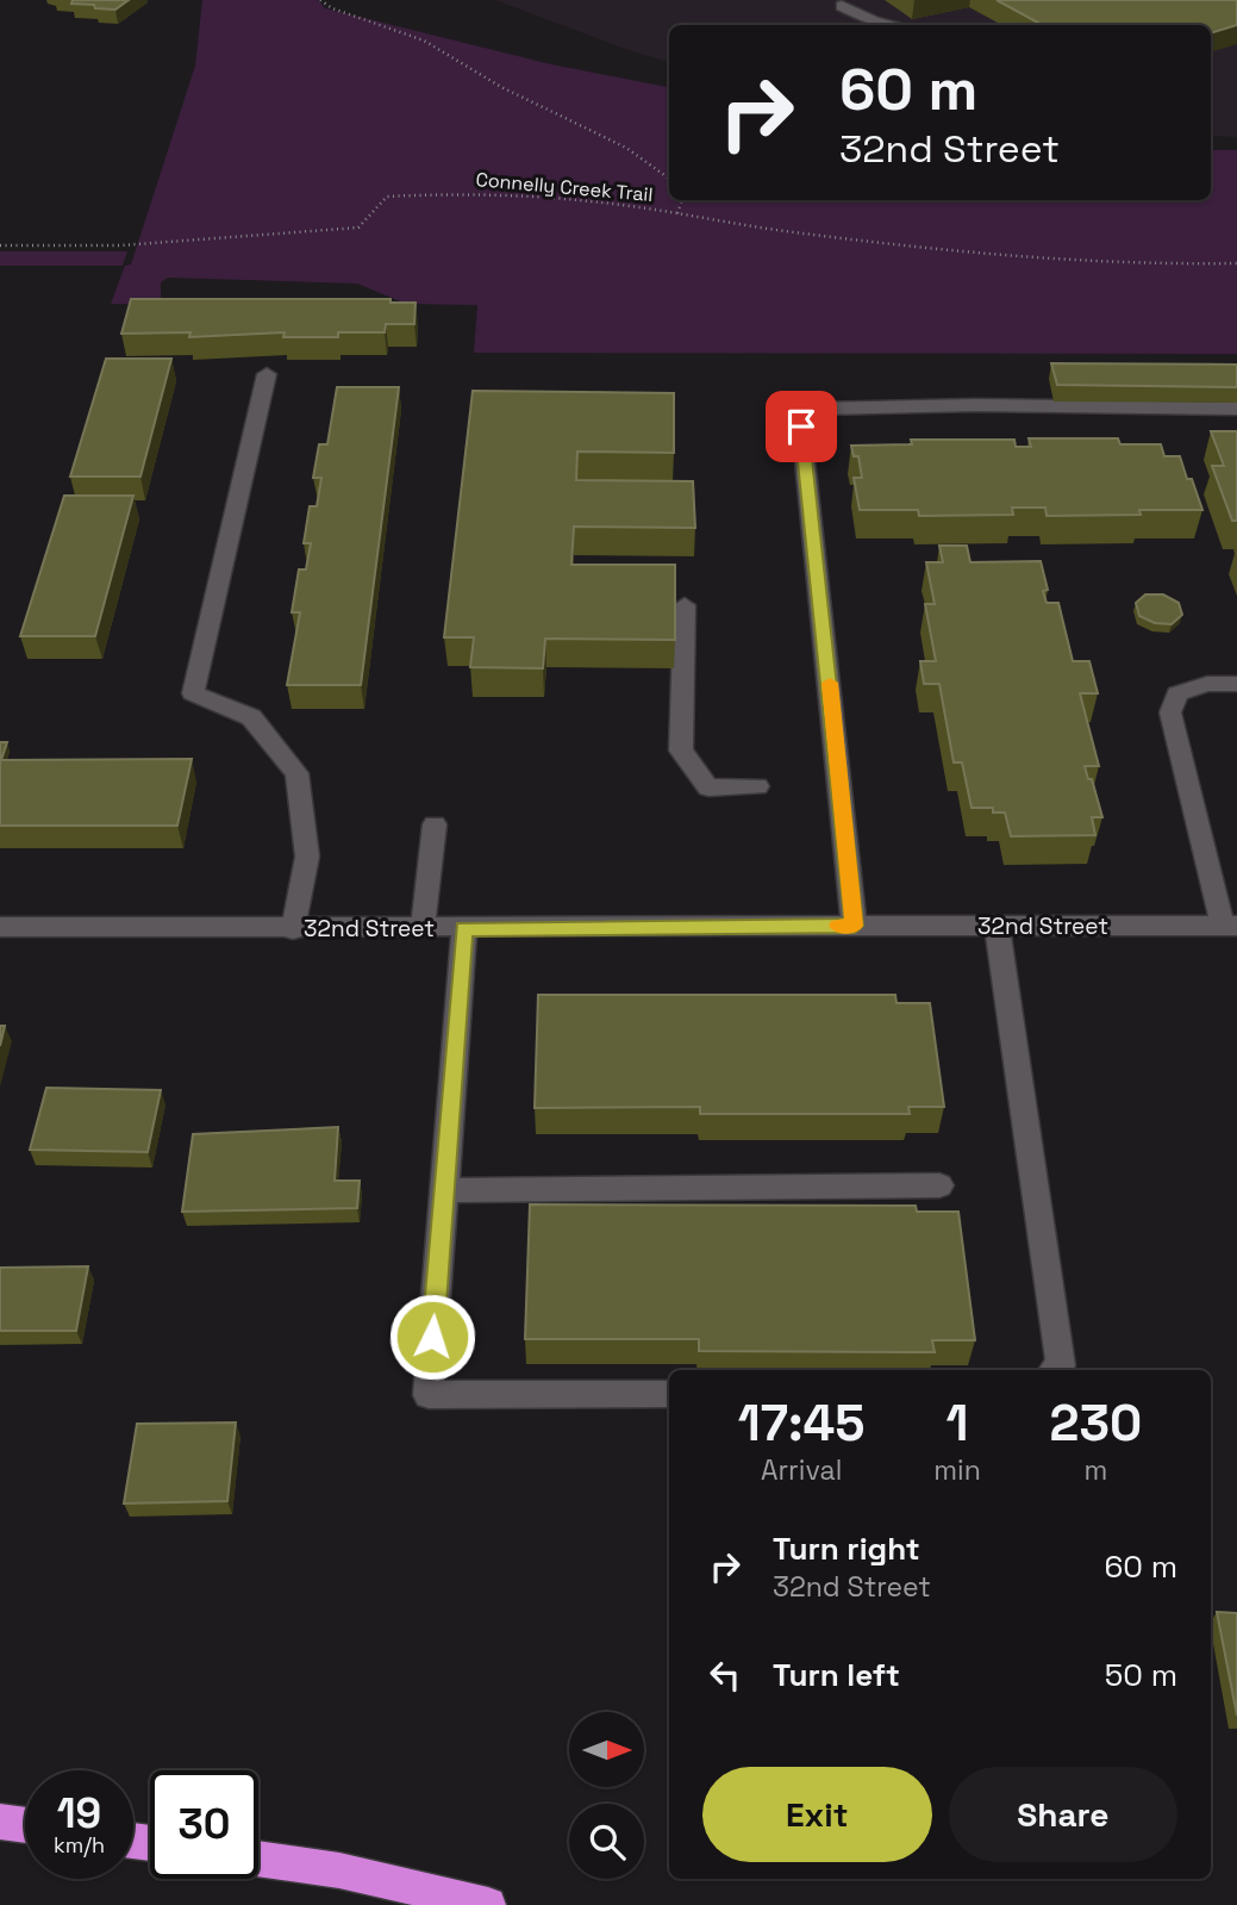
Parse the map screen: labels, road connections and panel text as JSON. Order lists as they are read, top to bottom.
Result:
{
  "streets": {
    "street": ["32nd Street"],
    "path": ["Connelly Creek Trail"]
  },
  "north": "right",
  "page": {
    "turn": ["60 m", "32nd Street"],
    "eta": [
      "17:45",
      "Arrival",
      "1",
      "min",
      "230",
      "m"
    ],
    "list": [
      {
        "name": "Turn right",
        "note": "32nd Street",
        "value": "60 m"
      },
      {
        "name": "Turn left",
        "value": "50 m"
      }
    ],
    "buttons": ["Exit", "Share"],
    "speed": "19 km/h",
    "limit": "30"
  }
}
